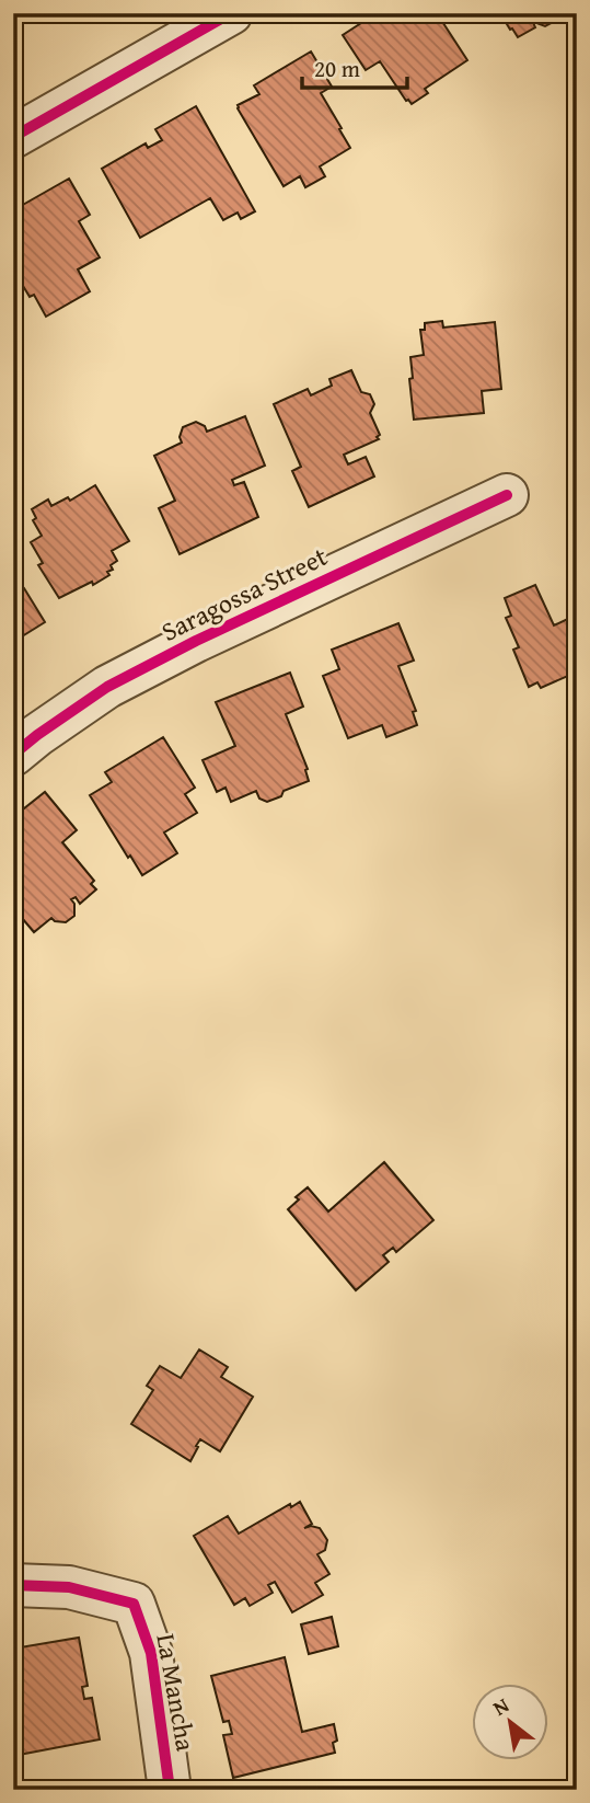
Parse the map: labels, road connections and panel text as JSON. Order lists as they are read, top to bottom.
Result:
{
  "streets": {
    "street": ["Saragossa Street", "La Mancha"]
  },
  "scale_bar": "20 m",
  "north": "top left"
}
